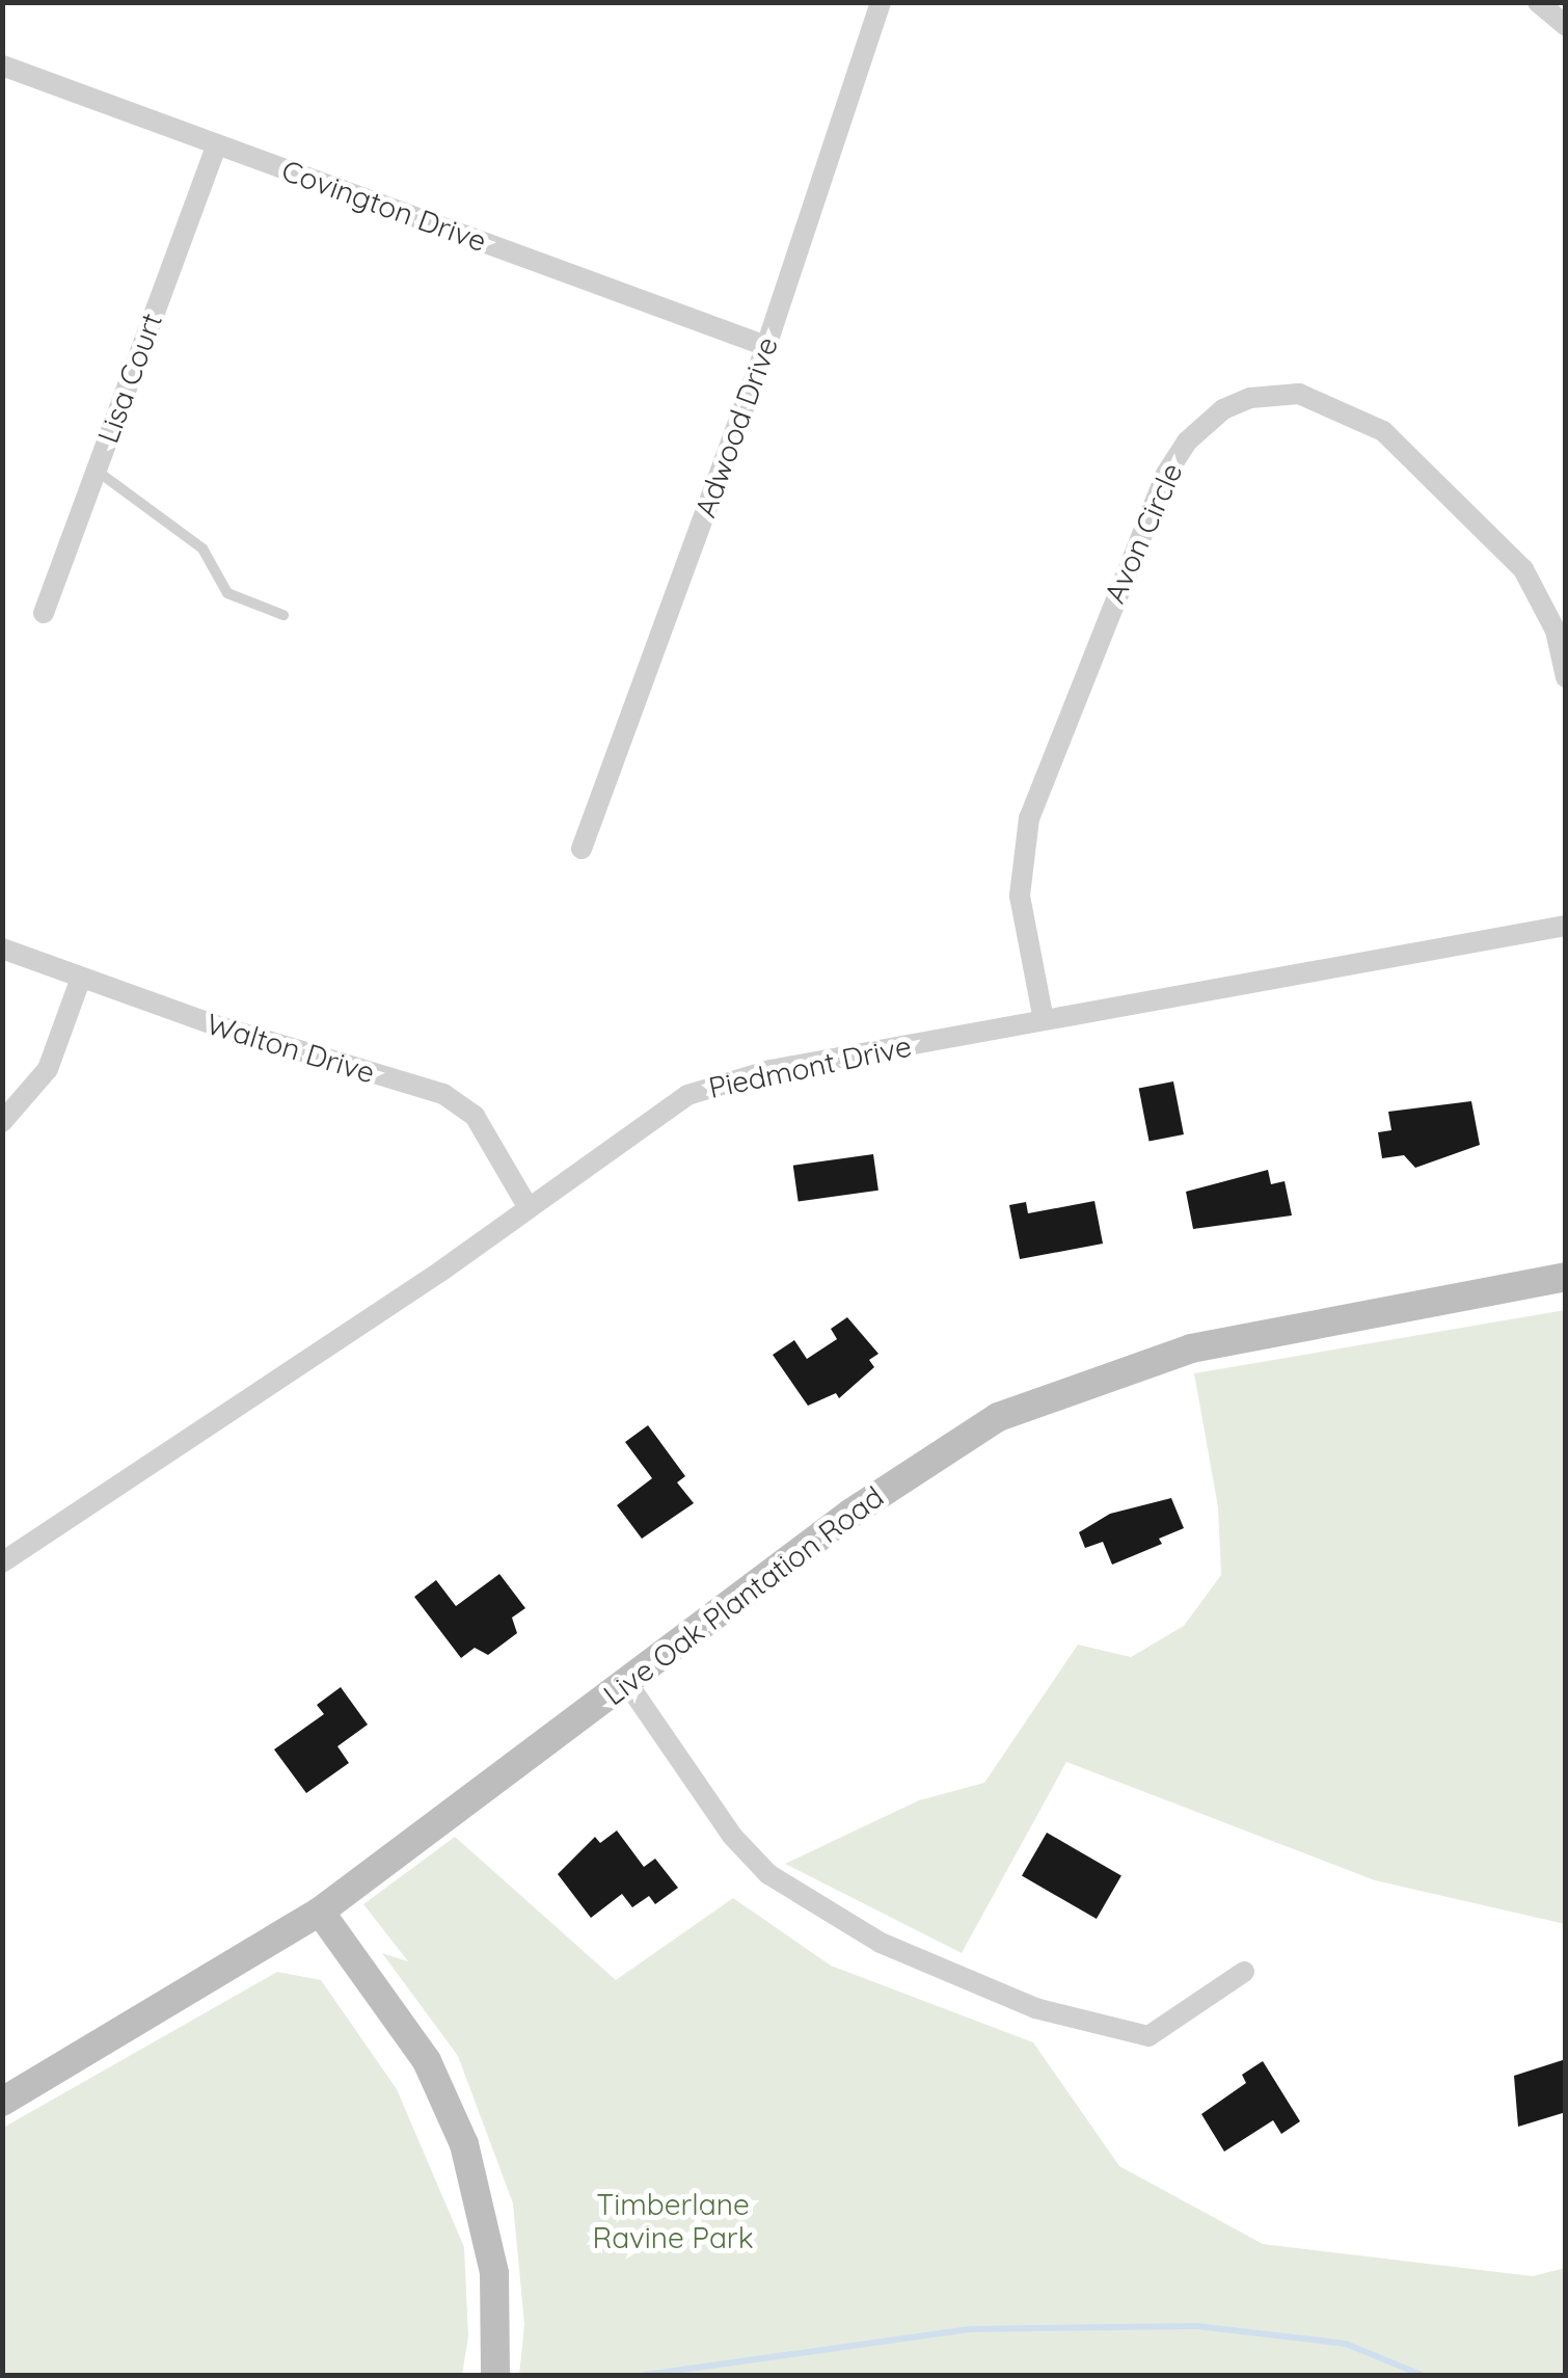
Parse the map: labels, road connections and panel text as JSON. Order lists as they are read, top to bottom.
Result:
{
  "streets": {
    "street": [
      "Covington Drive",
      "Lisa Court",
      "Adwood Drive",
      "Avon Circle",
      "Walton Drive",
      "Piedmont Drive",
      "Live Oak Plantation Road"
    ]
  },
  "crossings": [
    ["Covington Drive", "Lisa Court"],
    ["Covington Drive", "Adwood Drive"],
    ["Avon Circle", "Piedmont Drive"],
    ["Walton Drive", "Piedmont Drive"]
  ],
  "parks": ["Timberlane Ravine Park"]
}
